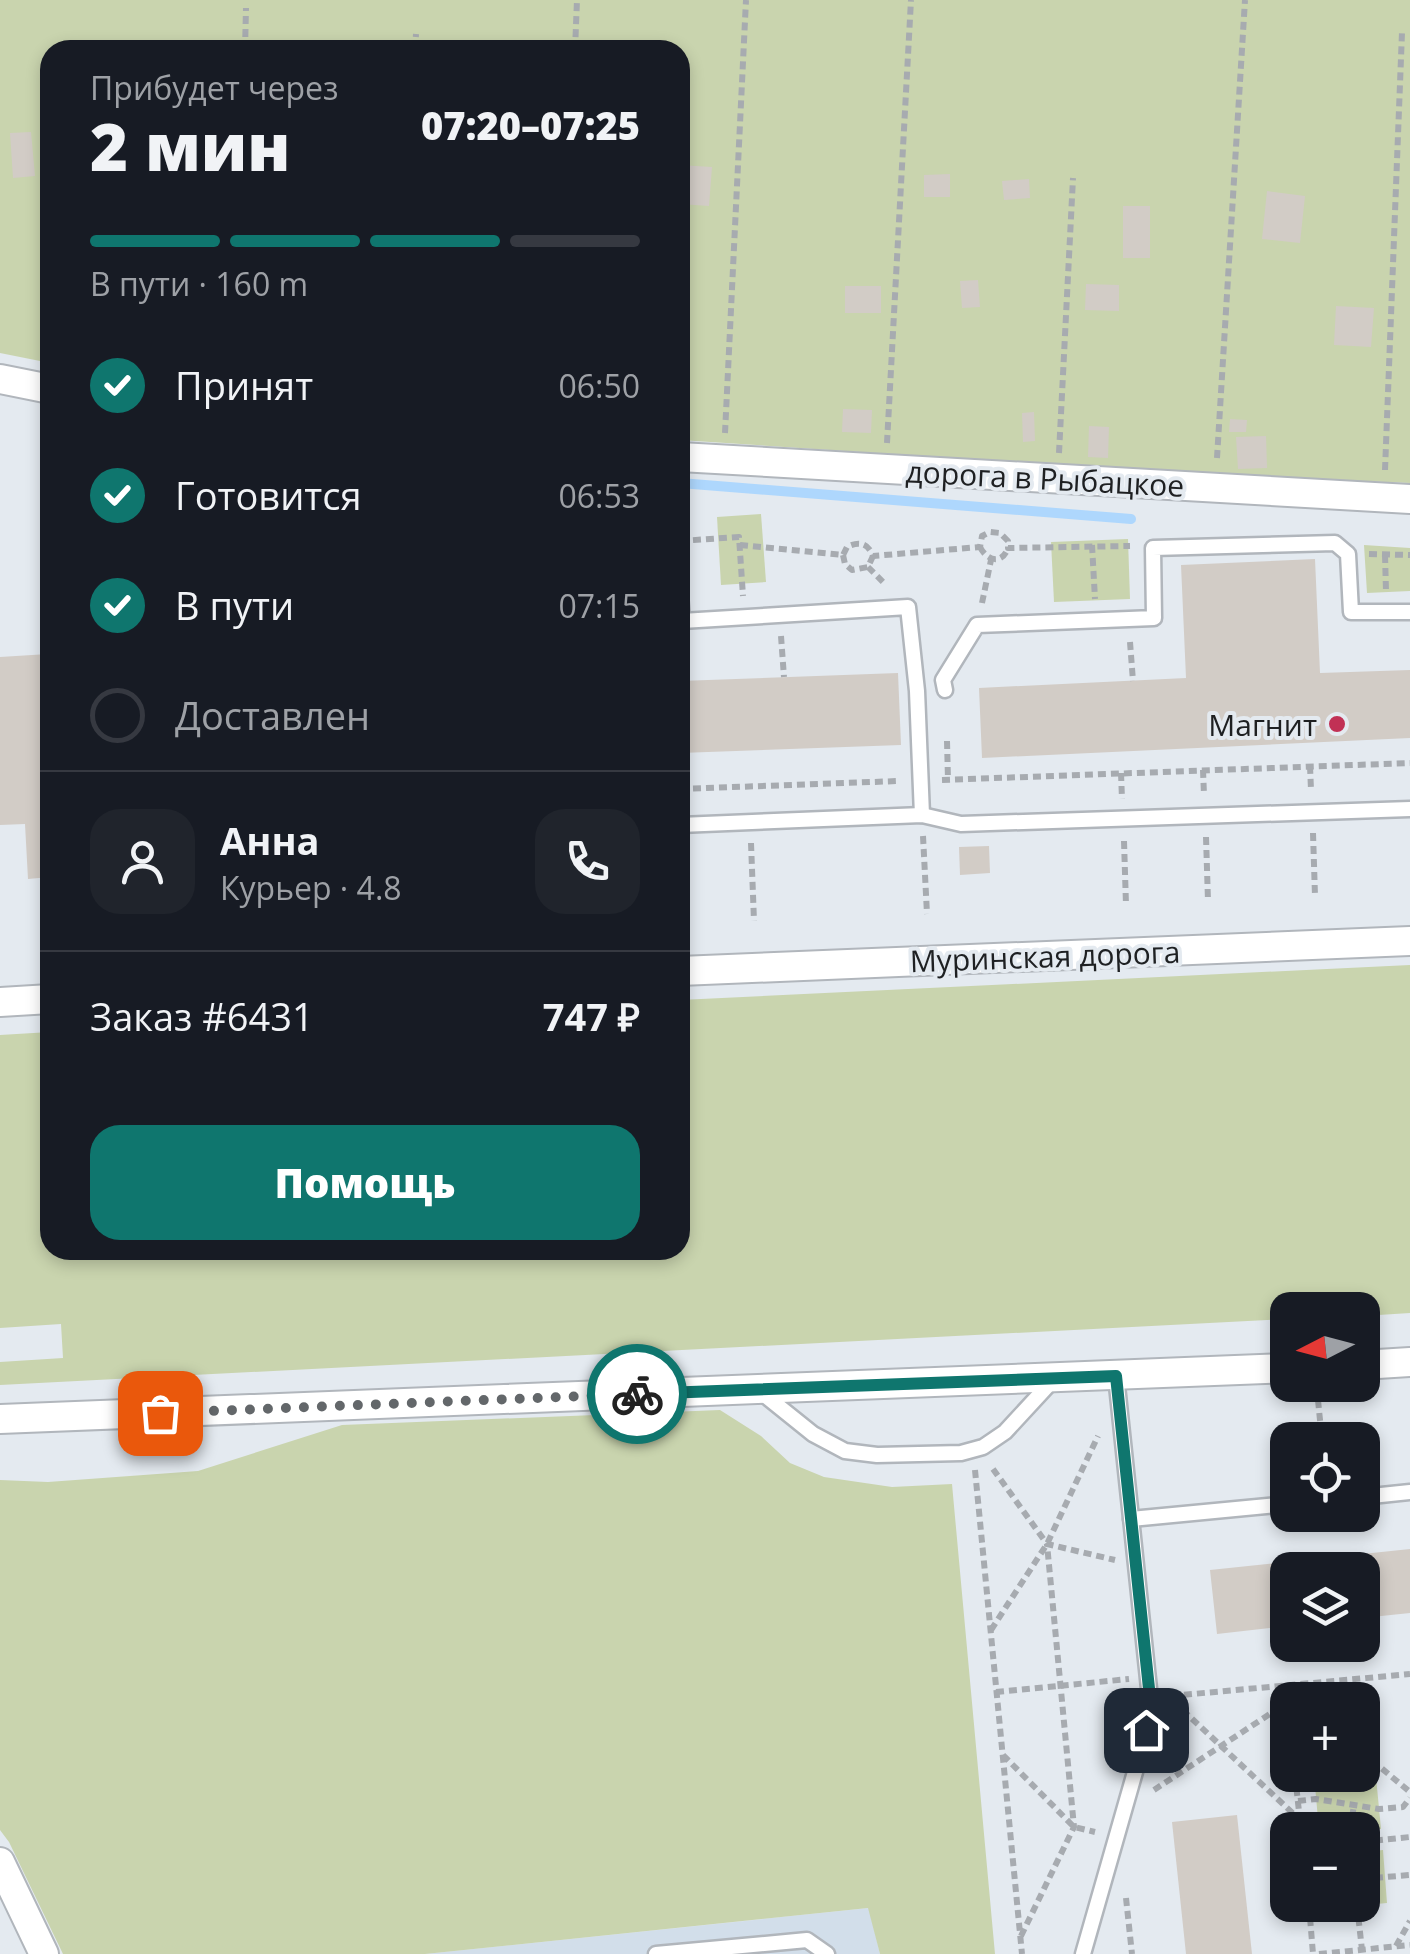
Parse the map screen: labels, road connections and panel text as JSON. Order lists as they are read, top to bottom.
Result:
{
  "streets": {
    "street": ["дорога в Рыбацкое", "Муринская дорога"]
  },
  "places": ["Магнит"],
  "north": "left",
  "page": {
    "heading": ["2 мин", "Прибудет через", "07:20–07:25"],
    "panel": [
      "Анна",
      "Курьер · 4.8",
      "Заказ #6431",
      "747 ₽"
    ],
    "bar": "В пути · 160 m",
    "list": [
      ["Принят", "06:50"],
      ["Готовится", "06:53"],
      ["В пути", "07:15"],
      "Доставлен"
    ],
    "buttons": "Помощь",
    "map_buttons": ["+", "−"]
  }
}
